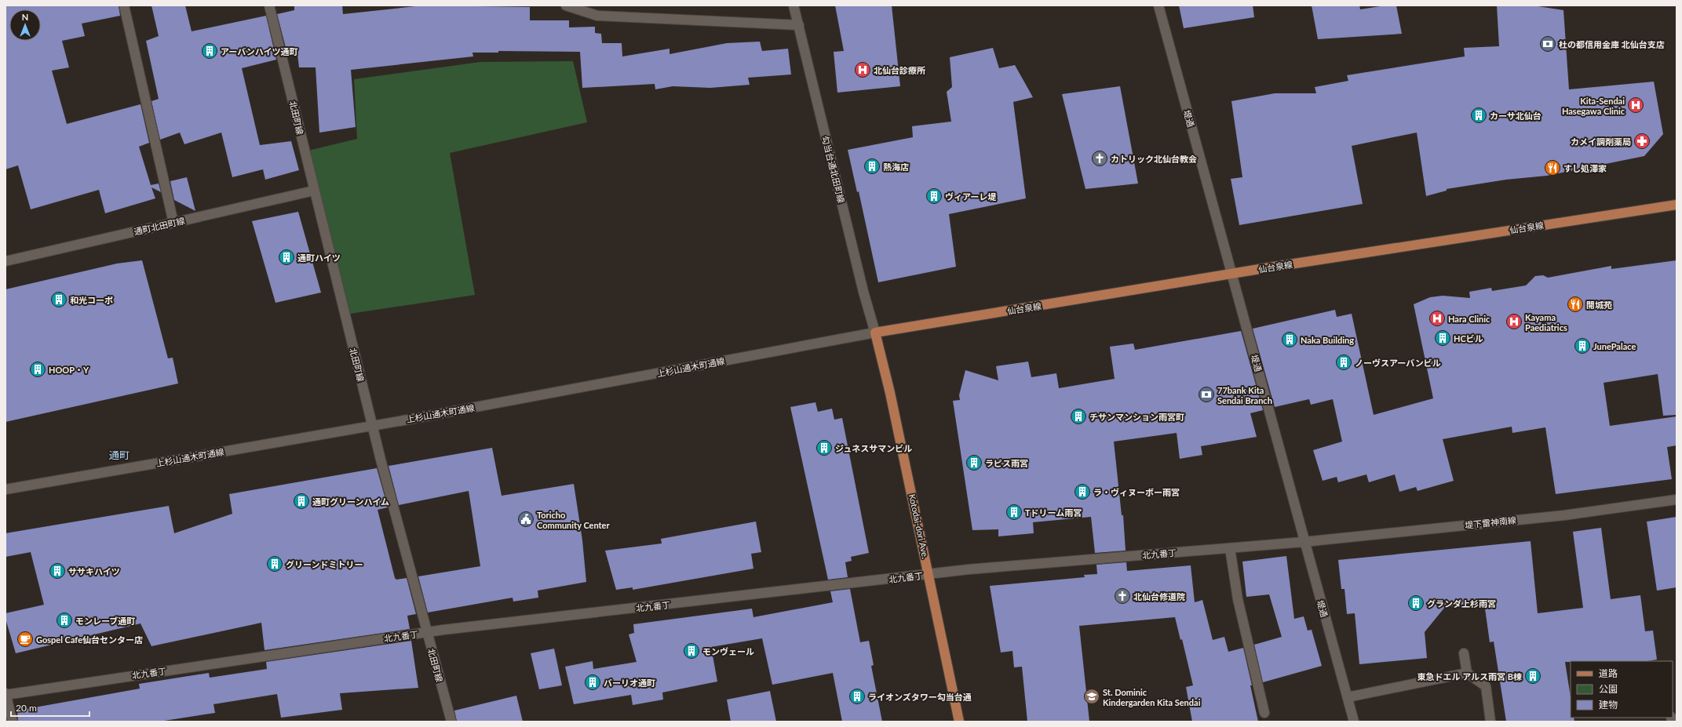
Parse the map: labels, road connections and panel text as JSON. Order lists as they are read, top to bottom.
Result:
{
  "streets": {
    "main road": ["仙台泉線", "Kotodai-dori Ave."],
    "street": [
      "北田町線",
      "堤通",
      "勾当台通北田町線",
      "通町北田町線",
      "上杉山通木町通線",
      "堤下雷神南線",
      "北九番丁"
    ]
  },
  "crossings": [
    ["北田町線", "通町北田町線"],
    ["北田町線", "上杉山通木町通線"],
    ["北田町線", "北九番丁"],
    ["堤通", "仙台泉線"],
    ["堤通", "堤下雷神南線"],
    ["堤通", "北九番丁"],
    ["勾当台通北田町線", "仙台泉線"],
    ["勾当台通北田町線", "上杉山通木町通線"],
    ["勾当台通北田町線", "Kotodai-dori Ave."],
    ["仙台泉線", "上杉山通木町通線"],
    ["仙台泉線", "Kotodai-dori Ave."],
    ["上杉山通木町通線", "Kotodai-dori Ave."],
    ["堤下雷神南線", "北九番丁"],
    ["Kotodai-dori Ave.", "北九番丁"]
  ],
  "districts": ["通町"],
  "places": {
    "bank": ["杜の都信用金庫 北仙台支店", "77bank Kita Sendai Branch"],
    "building": [
      "アーバンハイツ通町",
      "カーサ北仙台",
      "熱海店",
      "ヴィアーレ堤",
      "通町ハイツ",
      "和光コーポ",
      "HCビル",
      "Naka Building",
      "JunePalace",
      "ノーヴスアーバンビル",
      "HOOP・Y",
      "チサンマンション雨宮町",
      "ジュネスサマンビル",
      "ラピス雨宮",
      "ラ・ヴィヌーボー雨宮",
      "通町グリーンハイム",
      "Tドリーム雨宮",
      "グリーンドミトリー",
      "ササキハイツ",
      "グランダ上杉雨宮",
      "モンレーブ通町",
      "モンヴェール",
      "東急ドエル アルス雨宮 B棟",
      "バーリオ通町",
      "ライオンズタワー勾当台通"
    ],
    "hospital": [
      "北仙台診療所",
      "Kita-Sendai Hasegawa Clinic",
      "Hara Clinic",
      "Kayama Paediatrics"
    ],
    "pharmacy": ["カメイ調剤薬局"],
    "church": ["カトリック北仙台教会", "北仙台修道院"],
    "restaurant": ["すし処澤家", "開城苑"],
    "public building": ["Toricho Community Center"],
    "cafe": ["Gospel Cafe仙台センター店"],
    "school or university": ["St. Dominic Kindergarden Kita Sendai"]
  },
  "legend": ["道路", "公園", "建物"],
  "scale_bar": "20 m",
  "north": "top"
}
